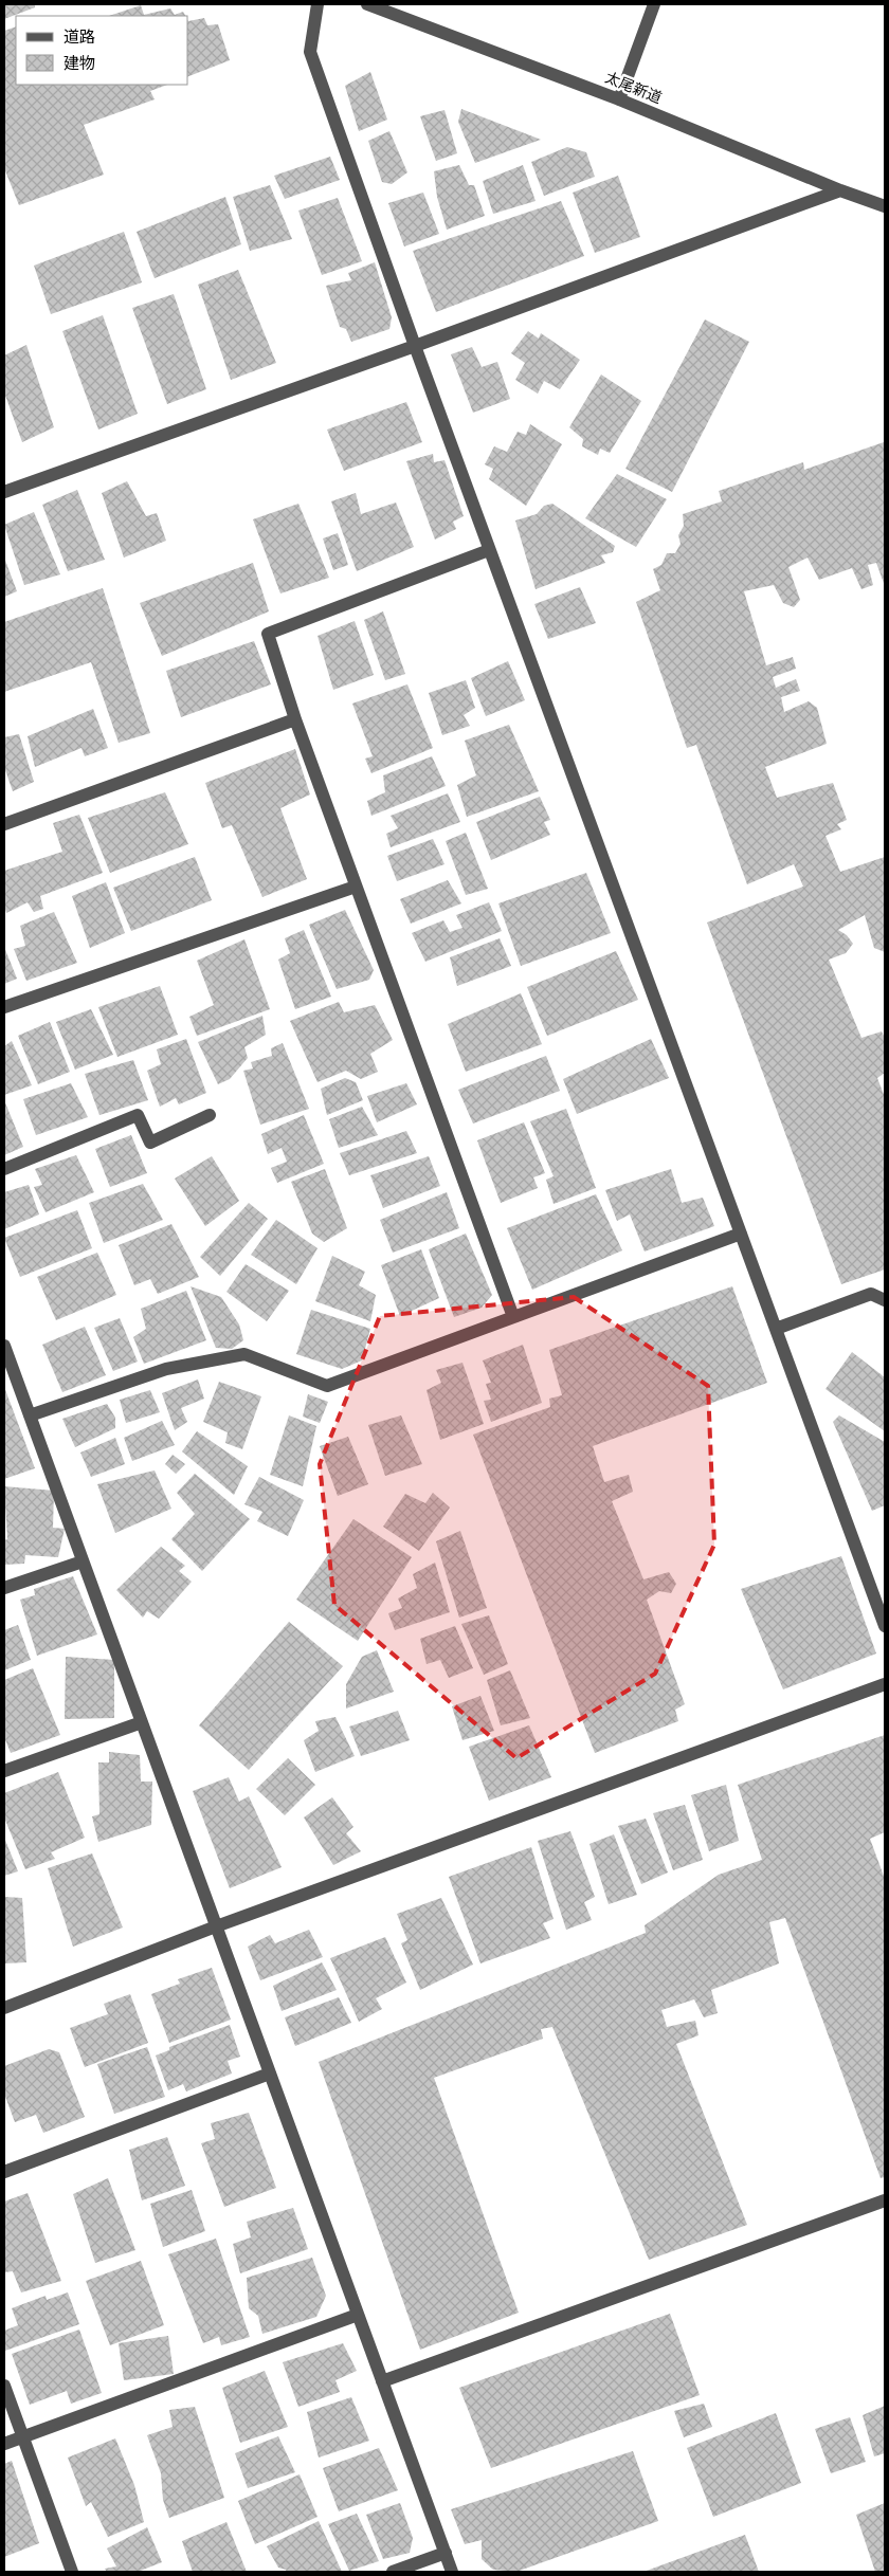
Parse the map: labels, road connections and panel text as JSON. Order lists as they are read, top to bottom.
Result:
{
  "streets": {
    "street": ["太尾新道"]
  },
  "legend": ["道路", "建物"]
}
